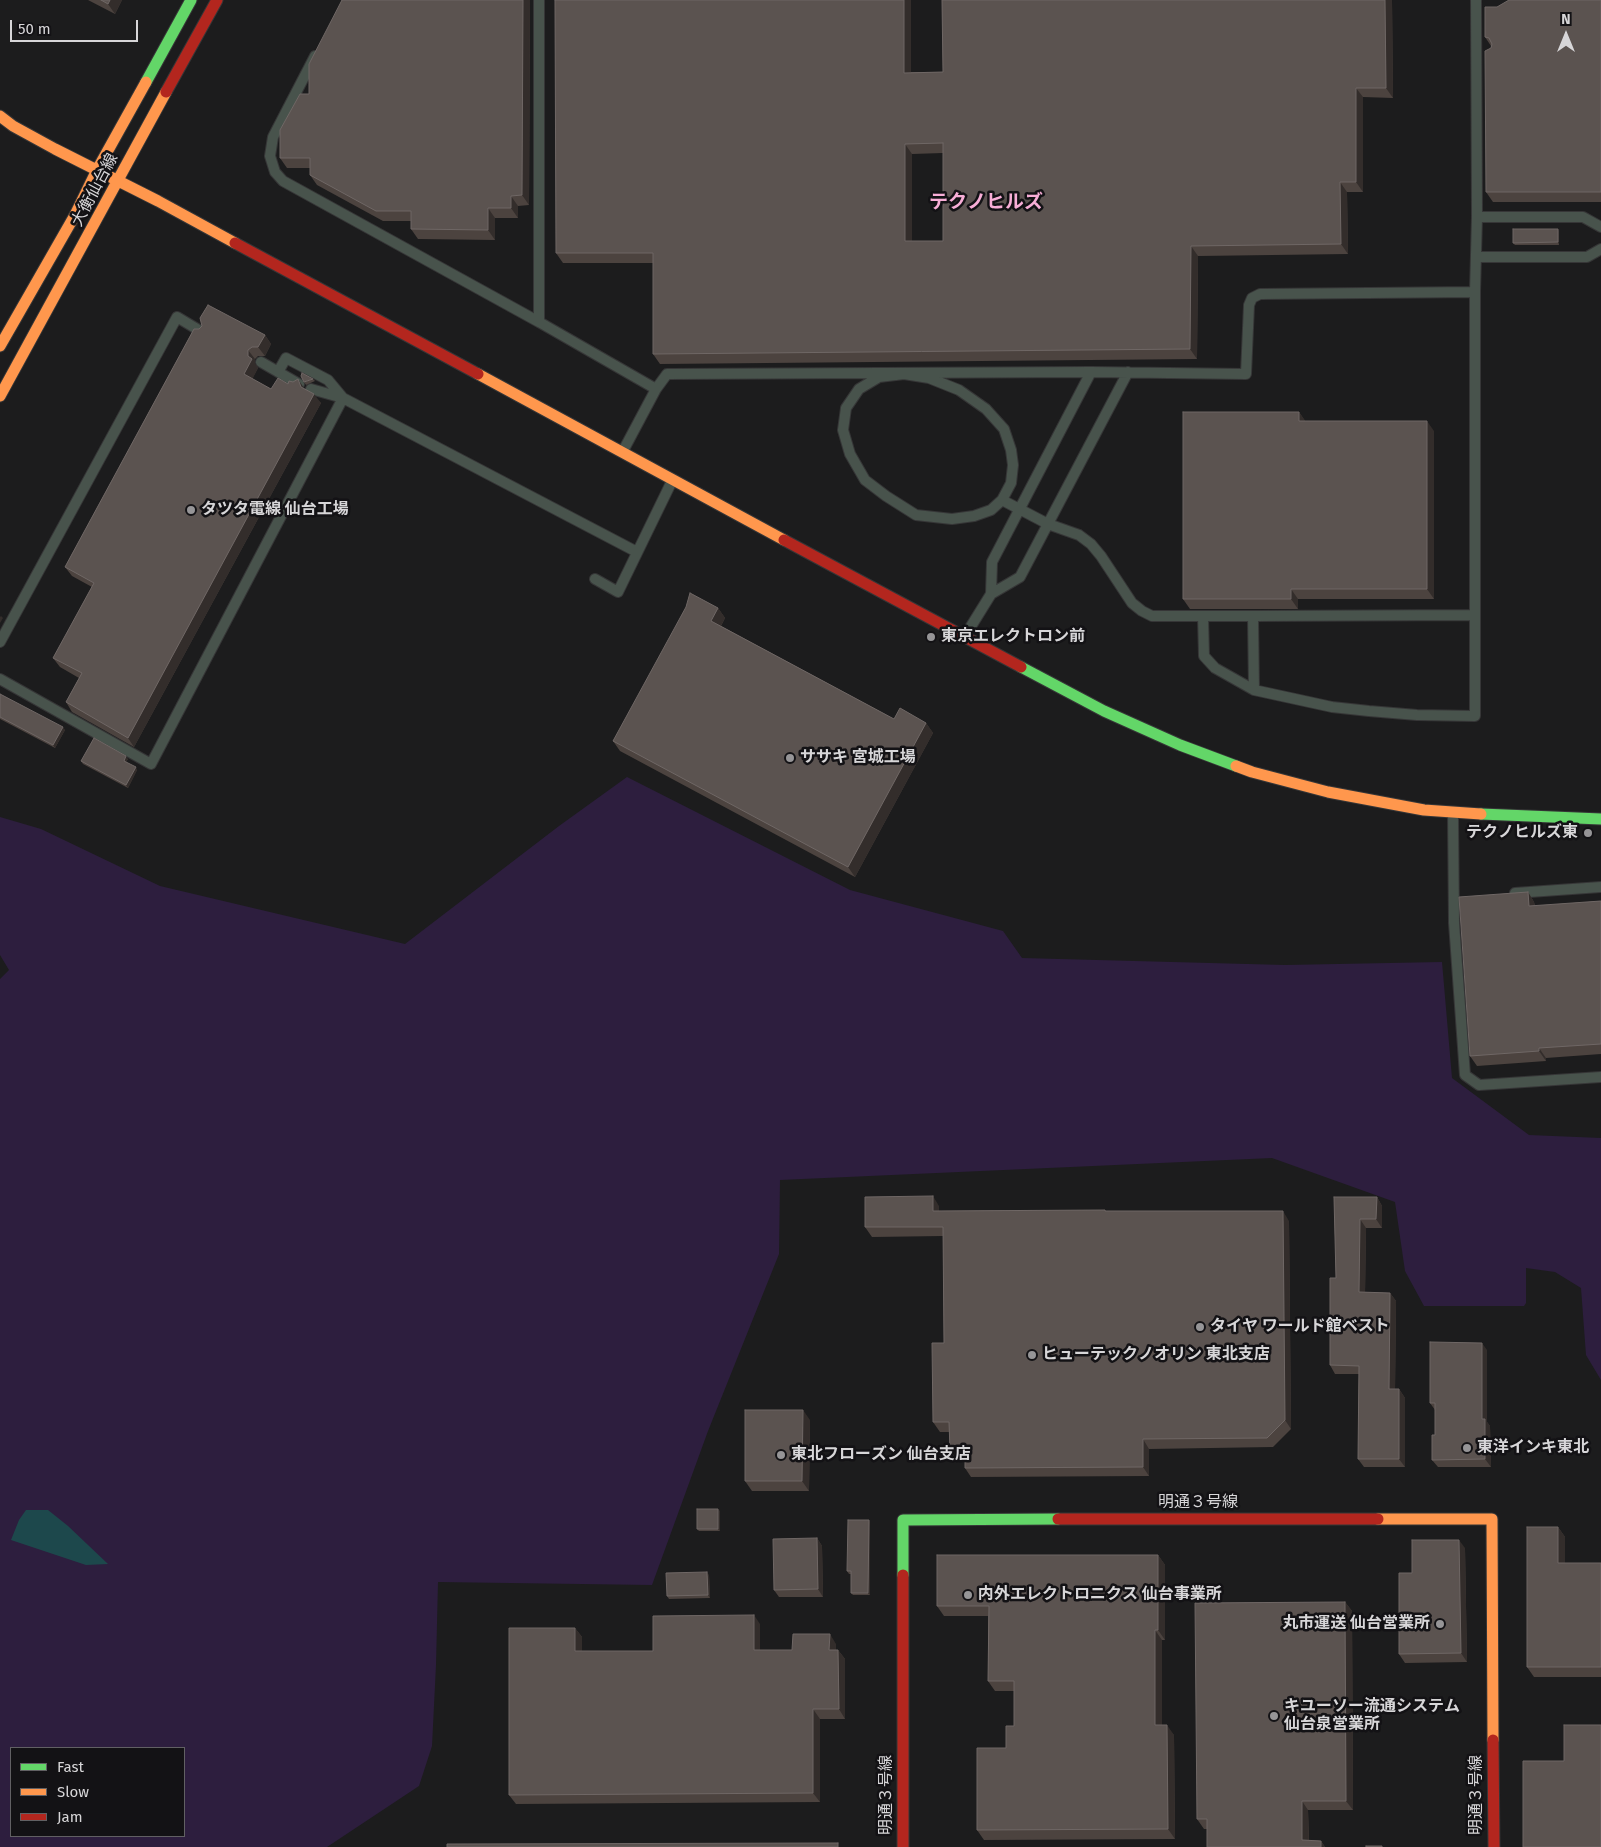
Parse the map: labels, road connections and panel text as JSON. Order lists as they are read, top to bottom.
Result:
{
  "streets": {
    "street": ["大衡仙台線", "明通３号線"]
  },
  "districts": ["テクノヒルズ"],
  "places": [
    "タツタ電線 仙台工場",
    "東京エレクトロン前",
    "ササキ 宮城工場",
    "テクノヒルズ東",
    "タイヤ ワールド館ベスト",
    "ヒューテックノオリン 東北支店",
    "東洋インキ東北",
    "東北フローズン 仙台支店",
    "内外エレクトロニクス 仙台事業所",
    "丸市運送 仙台営業所",
    "キユーソー流通システム 仙台泉営業所"
  ],
  "legend": ["Fast", "Slow", "Jam"],
  "scale_bar": "50 m",
  "north": "top"
}
